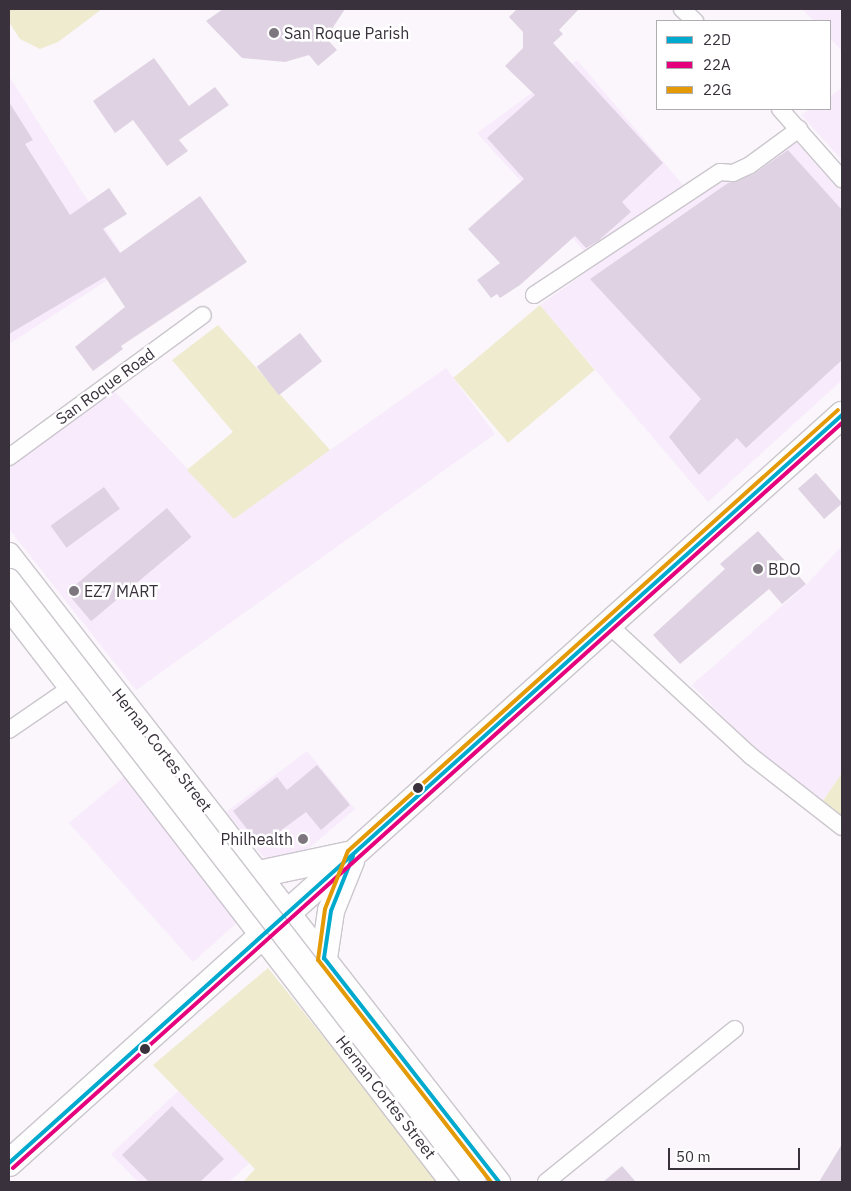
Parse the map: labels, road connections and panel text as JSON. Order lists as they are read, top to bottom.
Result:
{
  "streets": {
    "main road": ["Hernan Cortes Street"],
    "street": ["San Roque Road"]
  },
  "places": [
    "San Roque Parish",
    "BDO",
    "EZ7 MART",
    "Philhealth"
  ],
  "lines": ["transit line 22G", "transit line 22D", "transit line 22A"],
  "legend": ["22D", "22A", "22G"],
  "scale_bar": "50 m"
}
